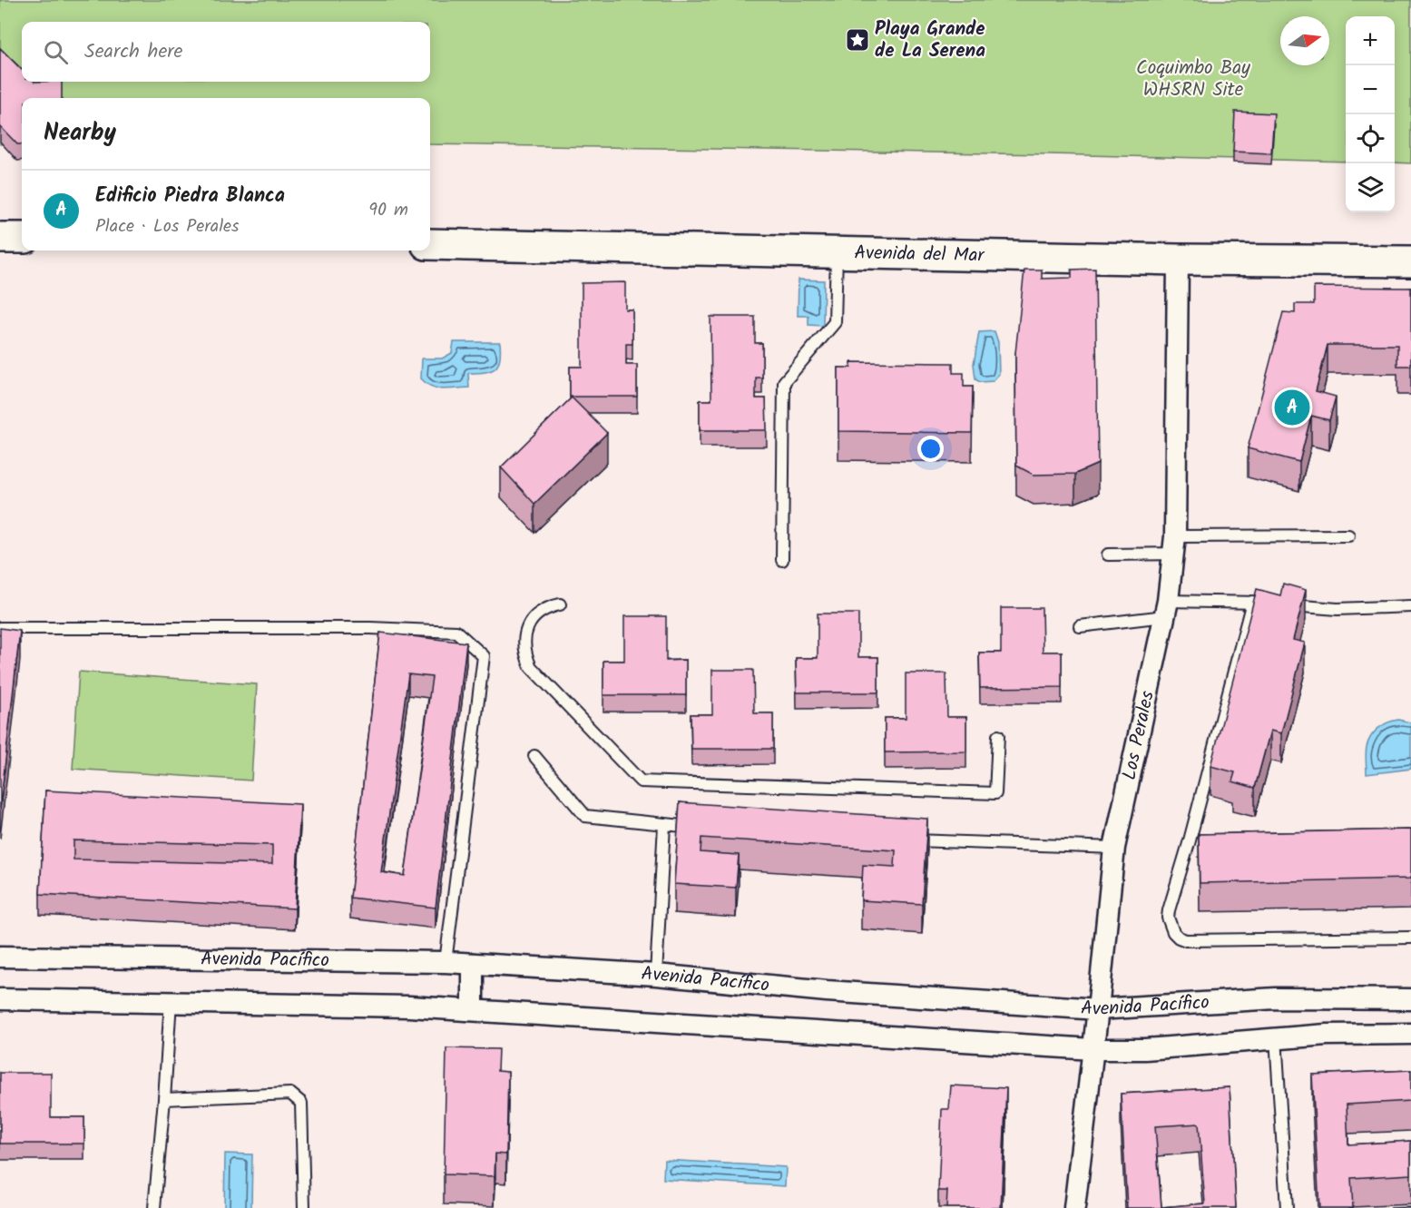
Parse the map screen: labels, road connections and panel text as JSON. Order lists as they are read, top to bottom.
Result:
{
  "streets": {
    "main road": ["Avenida del Mar"],
    "street": ["Los Perales", "Avenida Pacífico"]
  },
  "crossings": [
    ["Avenida del Mar", "Los Perales"],
    ["Los Perales", "Avenida Pacífico"]
  ],
  "parks": ["Coquimbo Bay WHSRN Site"],
  "places": {
    "place": ["Playa Grande de La Serena"]
  },
  "north": "right",
  "page": {
    "map_buttons": ["+", "−"],
    "search": "Search here",
    "heading": "Nearby",
    "list": [
      {
        "mark": "A",
        "name": "Edificio Piedra Blanca",
        "note": "Place · Los Perales",
        "value": "90 m"
      }
    ],
    "pins": "A"
  }
}
